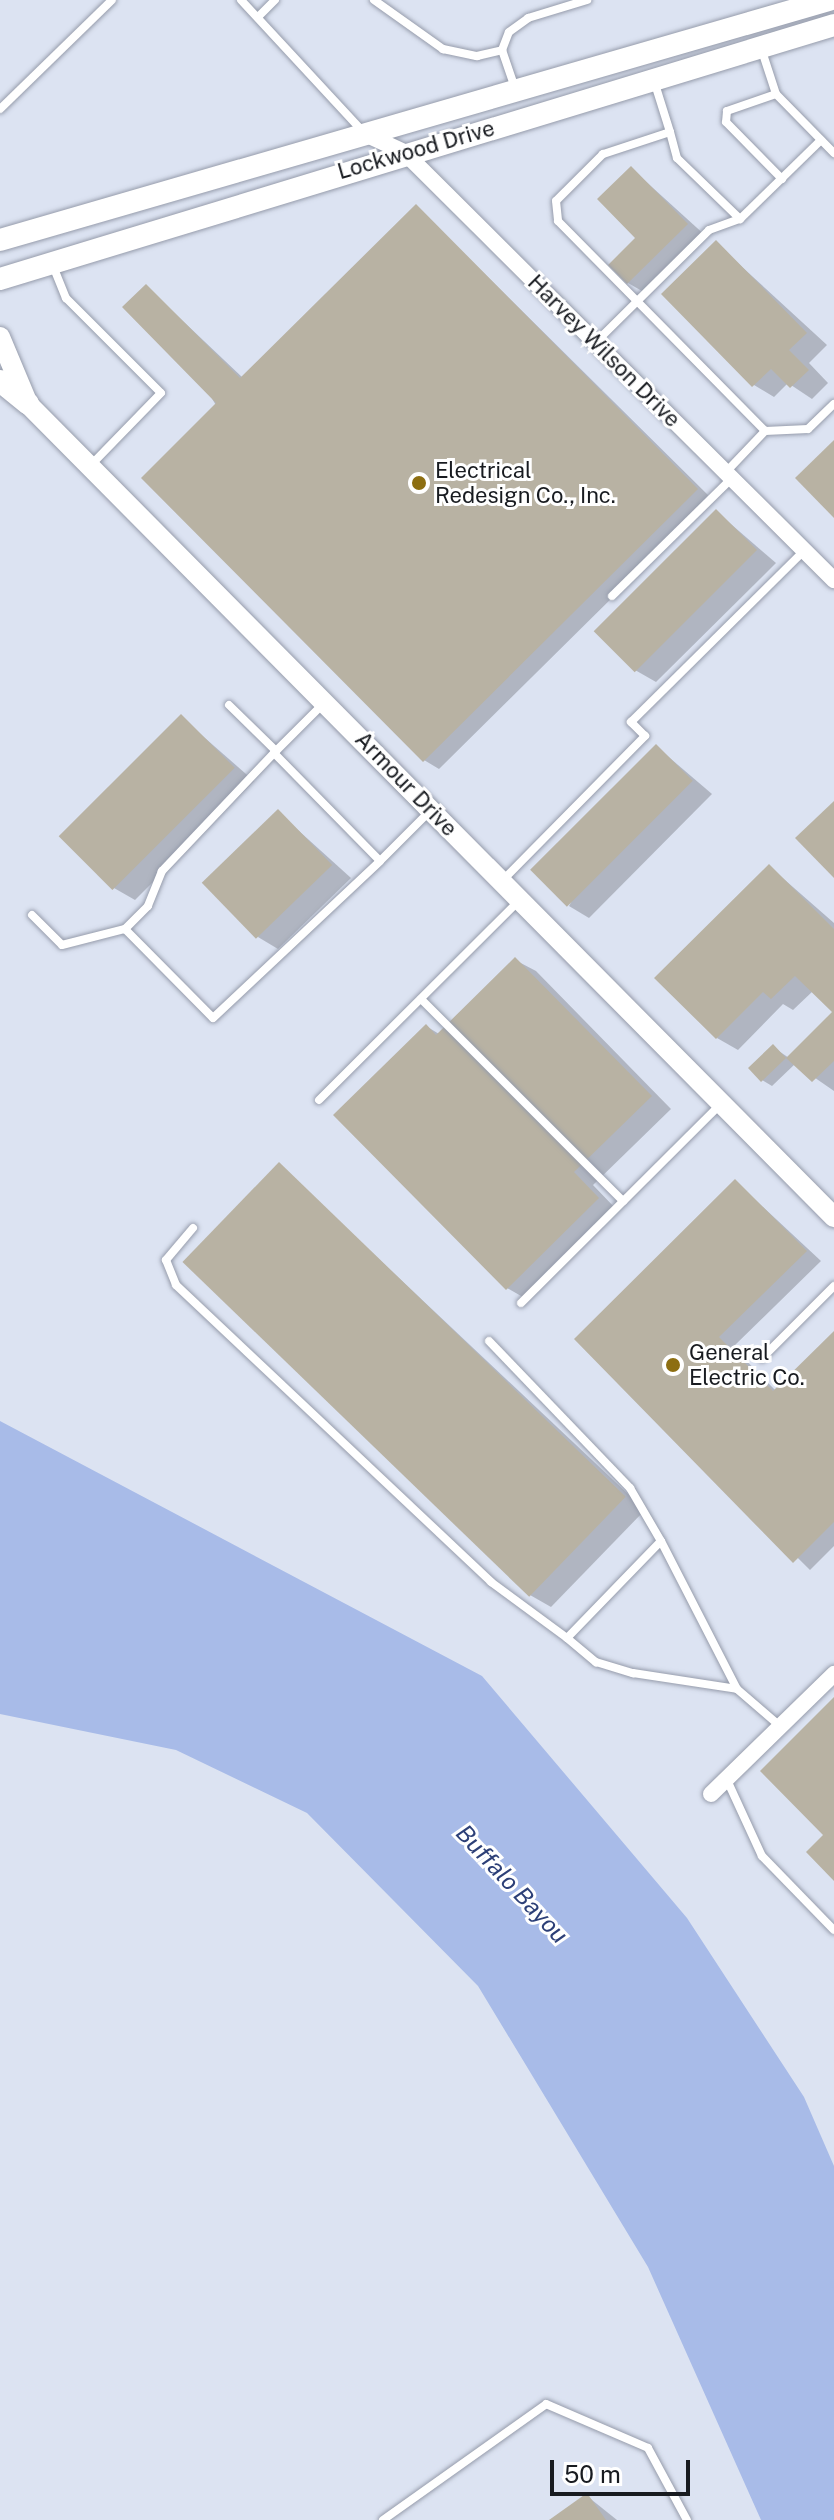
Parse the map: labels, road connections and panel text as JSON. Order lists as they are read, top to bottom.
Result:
{
  "streets": {
    "main road": ["Lockwood Drive"],
    "street": ["Harvey Wilson Drive", "Armour Drive"]
  },
  "crossings": [
    ["Lockwood Drive", "Harvey Wilson Drive"]
  ],
  "water": ["Buffalo Bayou"],
  "places": ["Electrical Redesign Co., Inc.", "General Electric Co."],
  "scale_bar": "50 m"
}
